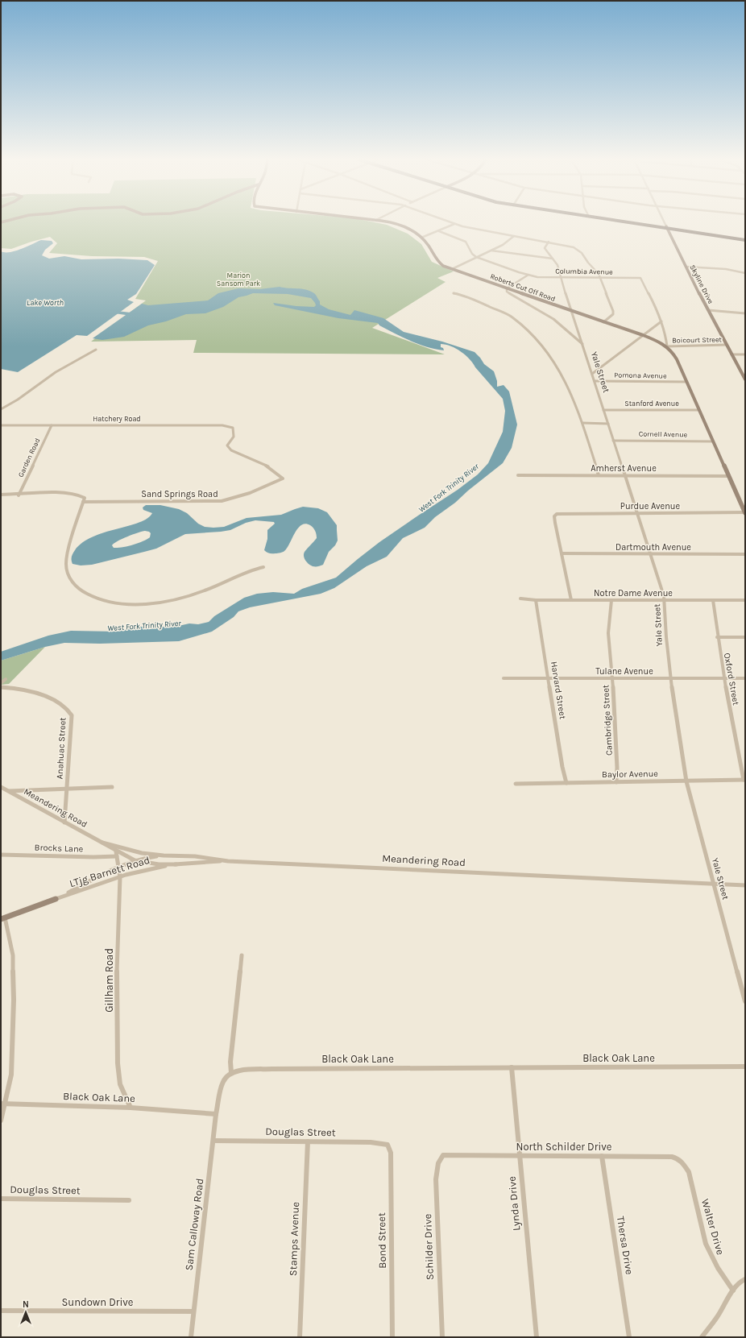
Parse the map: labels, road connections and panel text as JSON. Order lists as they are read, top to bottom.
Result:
{
  "streets": {
    "street": [
      "Columbia Avenue",
      "Skyline Drive",
      "Roberts Cut Off Road",
      "Boicourt Street",
      "Yale Street",
      "Pomona Avenue",
      "Stanford Avenue",
      "Hatchery Road",
      "Cornell Avenue",
      "Garden Road",
      "Amherst Avenue",
      "Sand Springs Road",
      "Purdue Avenue",
      "Dartmouth Avenue",
      "Notre Dame Avenue",
      "Tulane Avenue",
      "Oxford Street",
      "Harvard Street",
      "Cambridge Street",
      "Anahuac Street",
      "Baylor Avenue",
      "Meandering Road",
      "Brocks Lane",
      "LTjg Barnett Road",
      "Gillham Road",
      "Black Oak Lane",
      "Douglas Street",
      "North Schilder Drive",
      "Lynda Drive",
      "Sam Calloway Road",
      "Walter Drive",
      "Stamps Avenue",
      "Bond Street",
      "Thersa Drive",
      "Schilder Drive",
      "Sundown Drive"
    ]
  },
  "crossings": [
    ["Columbia Avenue", "Yale Street"],
    ["Skyline Drive", "Boicourt Street"],
    ["Roberts Cut Off Road", "Boicourt Street"],
    ["Roberts Cut Off Road", "Yale Street"],
    ["Roberts Cut Off Road", "Pomona Avenue"],
    ["Roberts Cut Off Road", "Stanford Avenue"],
    ["Roberts Cut Off Road", "Cornell Avenue"],
    ["Roberts Cut Off Road", "Amherst Avenue"],
    ["Roberts Cut Off Road", "Purdue Avenue"],
    ["Yale Street", "Pomona Avenue"],
    ["Yale Street", "Stanford Avenue"],
    ["Yale Street", "Cornell Avenue"],
    ["Yale Street", "Amherst Avenue"],
    ["Yale Street", "Purdue Avenue"],
    ["Yale Street", "Dartmouth Avenue"],
    ["Yale Street", "Notre Dame Avenue"],
    ["Yale Street", "Tulane Avenue"],
    ["Yale Street", "Baylor Avenue"],
    ["Yale Street", "Meandering Road"],
    ["Hatchery Road", "Garden Road"],
    ["Hatchery Road", "Sand Springs Road"],
    ["Purdue Avenue", "Dartmouth Avenue"],
    ["Notre Dame Avenue", "Oxford Street"],
    ["Notre Dame Avenue", "Harvard Street"],
    ["Notre Dame Avenue", "Cambridge Street"],
    ["Tulane Avenue", "Oxford Street"],
    ["Tulane Avenue", "Harvard Street"],
    ["Tulane Avenue", "Cambridge Street"],
    ["Oxford Street", "Baylor Avenue"],
    ["Harvard Street", "Baylor Avenue"],
    ["Cambridge Street", "Baylor Avenue"],
    ["Anahuac Street", "Meandering Road"],
    ["Meandering Road", "LTjg Barnett Road"],
    ["Meandering Road", "Gillham Road"],
    ["Brocks Lane", "Gillham Road"],
    ["LTjg Barnett Road", "Gillham Road"],
    ["Gillham Road", "Black Oak Lane"],
    ["Black Oak Lane", "Lynda Drive"],
    ["Black Oak Lane", "Sam Calloway Road"],
    ["Douglas Street", "Sam Calloway Road"],
    ["Douglas Street", "Stamps Avenue"],
    ["Douglas Street", "Bond Street"],
    ["North Schilder Drive", "Lynda Drive"],
    ["North Schilder Drive", "Walter Drive"],
    ["North Schilder Drive", "Thersa Drive"],
    ["North Schilder Drive", "Schilder Drive"],
    ["Sam Calloway Road", "Sundown Drive"]
  ],
  "water": ["Lake Worth", "West Fork Trinity River"],
  "parks": ["Marion Sansom Park"],
  "north": "top"
}
